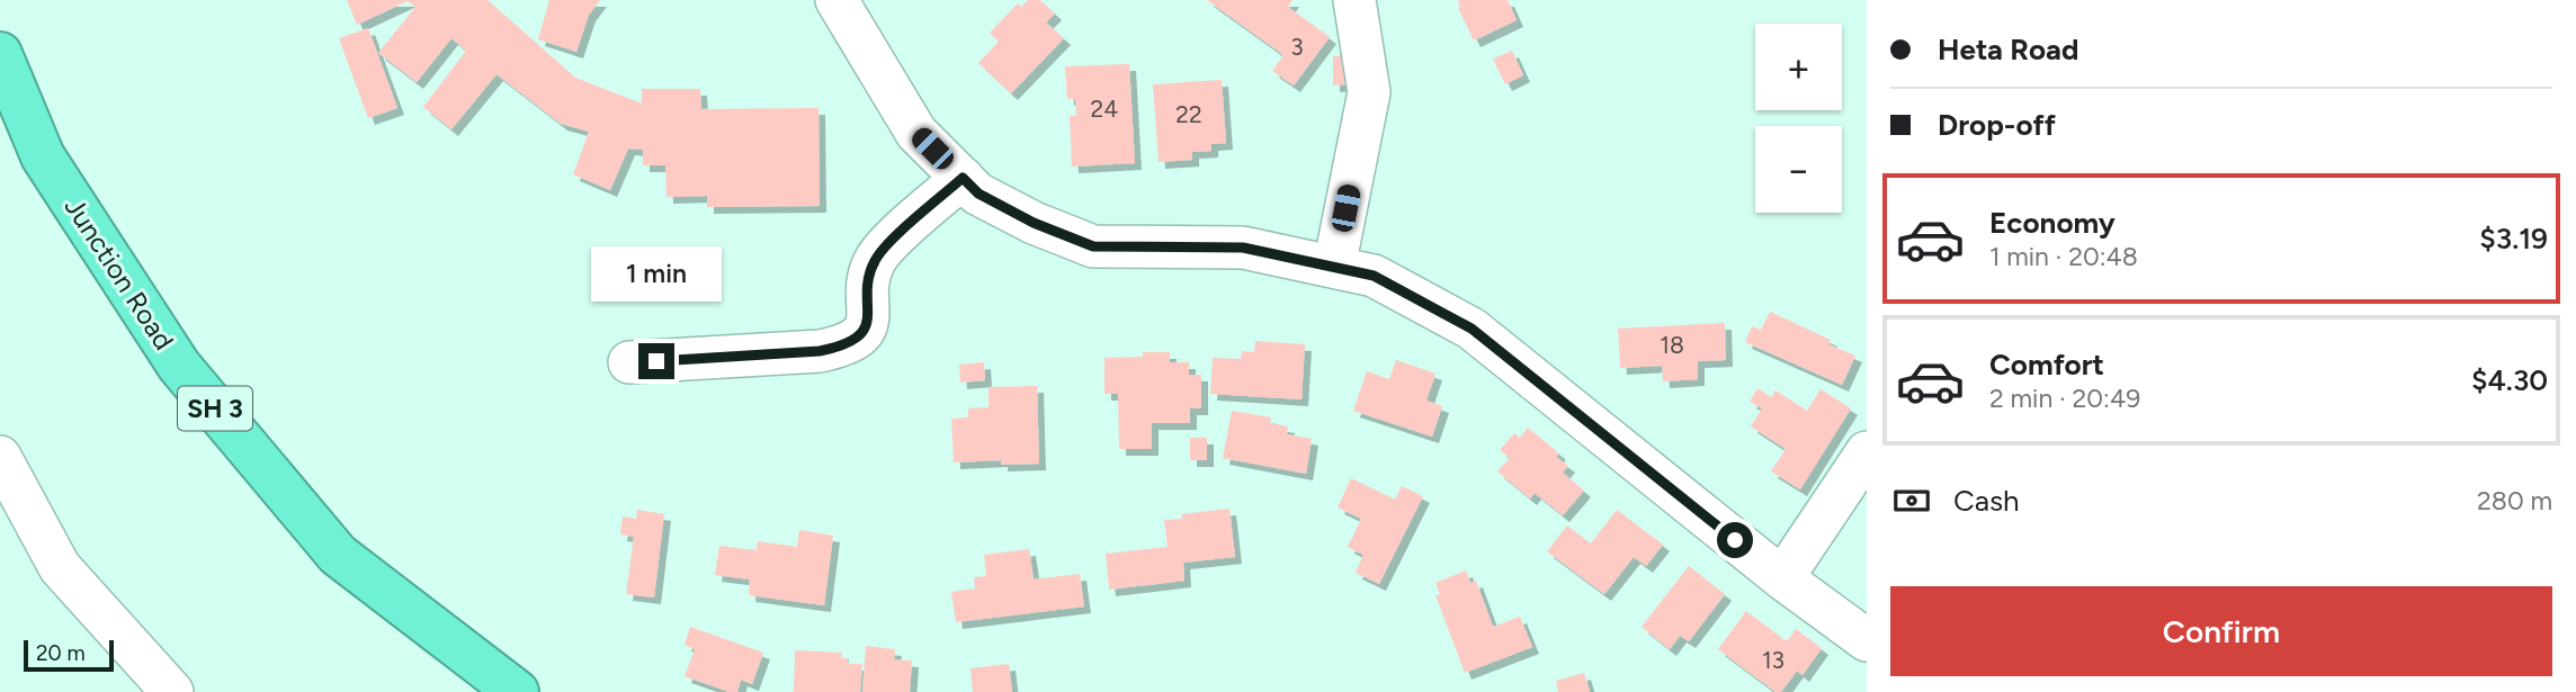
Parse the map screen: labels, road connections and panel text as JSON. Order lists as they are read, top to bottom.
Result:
{
  "streets": {
    "highway": ["Junction Road", "SH 3"]
  },
  "house_numbers": [
    "3",
    "24",
    "22",
    "18",
    "13"
  ],
  "scale_bar": "20 m",
  "page": {
    "banner": ["Heta Road", "Drop-off"],
    "map_buttons": ["+", "−"],
    "list": [
      {
        "name": "Economy",
        "note": "1 min · 20:48",
        "value": "$3.19"
      },
      {
        "name": "Comfort",
        "note": "2 min · 20:49",
        "value": "$4.30"
      }
    ],
    "bubble": "1 min",
    "pay": ["Cash", "280 m"],
    "buttons": "Confirm",
    "scale": "20 m"
  }
}
